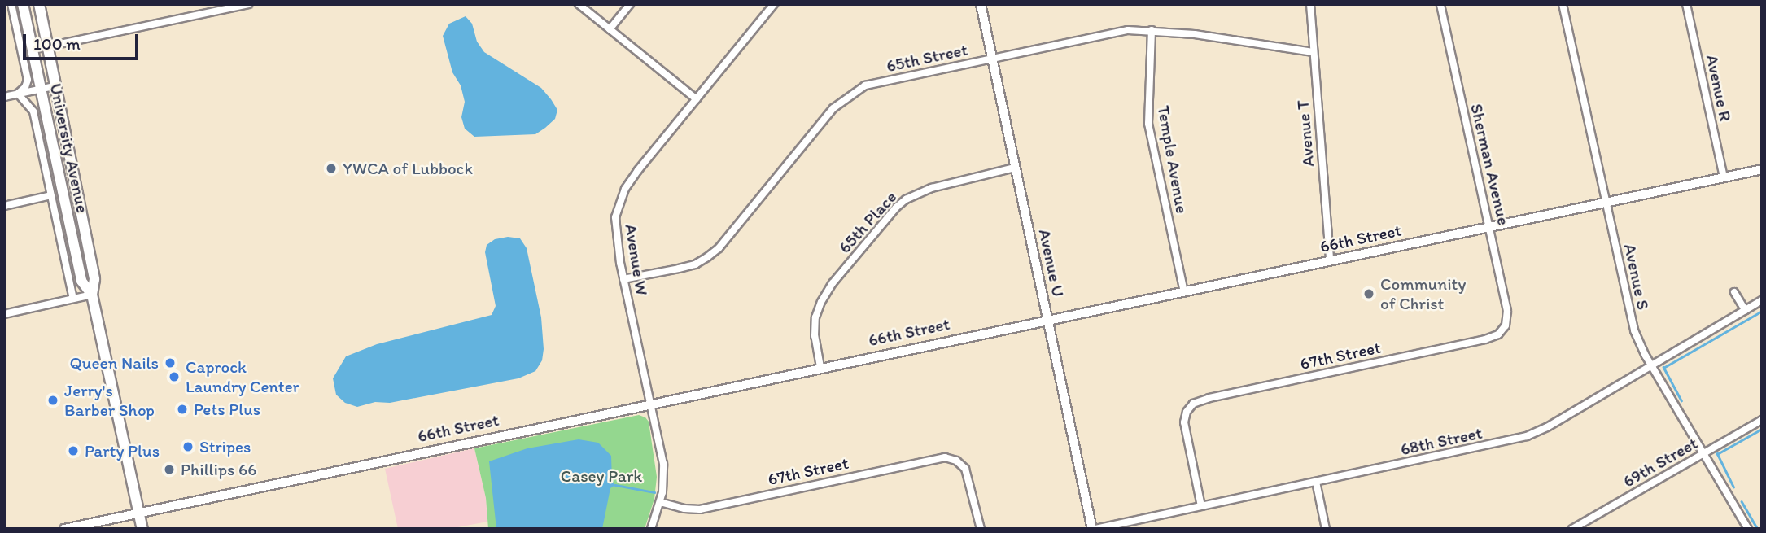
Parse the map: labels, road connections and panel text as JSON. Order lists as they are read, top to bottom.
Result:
{
  "streets": {
    "main road": ["University Avenue"],
    "street": [
      "65th Street",
      "Avenue R",
      "Avenue T",
      "Temple Avenue",
      "Sherman Avenue",
      "65th Place",
      "66th Street",
      "Avenue W",
      "Avenue U",
      "Avenue S",
      "67th Street",
      "68th Street",
      "69th Street"
    ]
  },
  "crossings": [
    ["65th Street", "Avenue T"],
    ["65th Street", "Temple Avenue"],
    ["65th Street", "Avenue W"],
    ["65th Street", "Avenue U"],
    ["Avenue R", "66th Street"],
    ["Avenue T", "66th Street"],
    ["University Avenue", "66th Street"],
    ["Temple Avenue", "66th Street"],
    ["Sherman Avenue", "66th Street"],
    ["Sherman Avenue", "67th Street"],
    ["65th Place", "66th Street"],
    ["65th Place", "Avenue U"],
    ["66th Street", "Avenue W"],
    ["66th Street", "Avenue U"],
    ["66th Street", "Avenue S"],
    ["Avenue W", "67th Street"],
    ["Avenue U", "68th Street"],
    ["Avenue S", "68th Street"],
    ["Avenue S", "69th Street"],
    ["67th Street", "68th Street"]
  ],
  "parks": ["Casey Park"],
  "places": [
    "YWCA of Lubbock",
    "Community of Christ",
    "Queen Nails",
    "Caprock Laundry Center",
    "Jerry's Barber Shop",
    "Pets Plus",
    "Stripes",
    "Party Plus",
    "Phillips 66"
  ],
  "scale_bar": "100 m"
}
